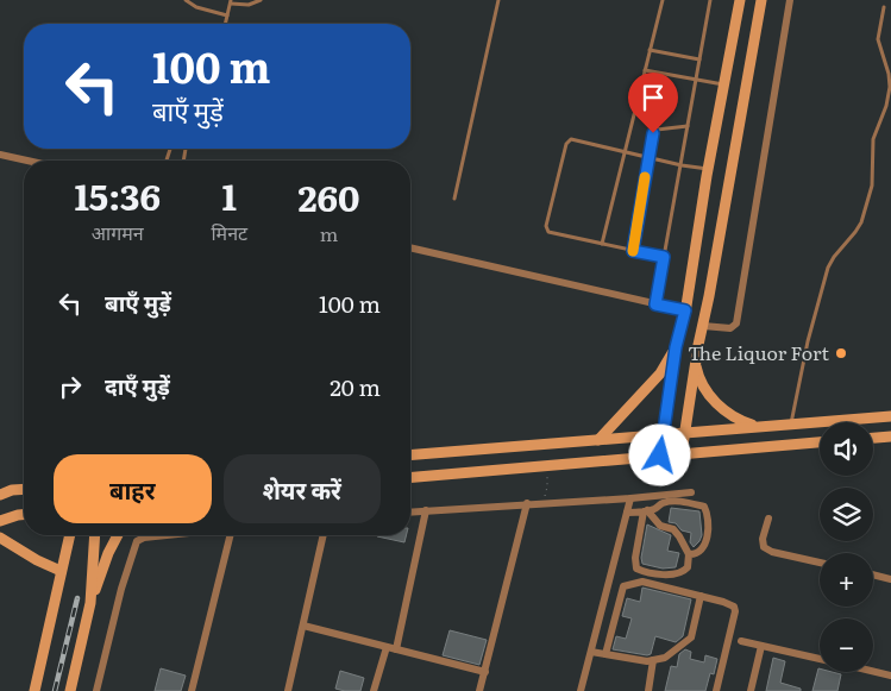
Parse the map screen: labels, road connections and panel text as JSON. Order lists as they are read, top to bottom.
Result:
{
  "places": ["The Liquor Fort"],
  "page": {
    "turn": ["100 m", "बाएँ मुड़ें"],
    "eta": [
      "15:36",
      "आगमन",
      "1",
      "मिनट",
      "260",
      "m"
    ],
    "list": [
      {
        "name": "बाएँ मुड़ें",
        "value": "100 m"
      },
      {
        "name": "दाएँ मुड़ें",
        "value": "20 m"
      }
    ],
    "map_buttons": ["+", "−"],
    "buttons": ["बाहर", "शेयर करें"]
  }
}
